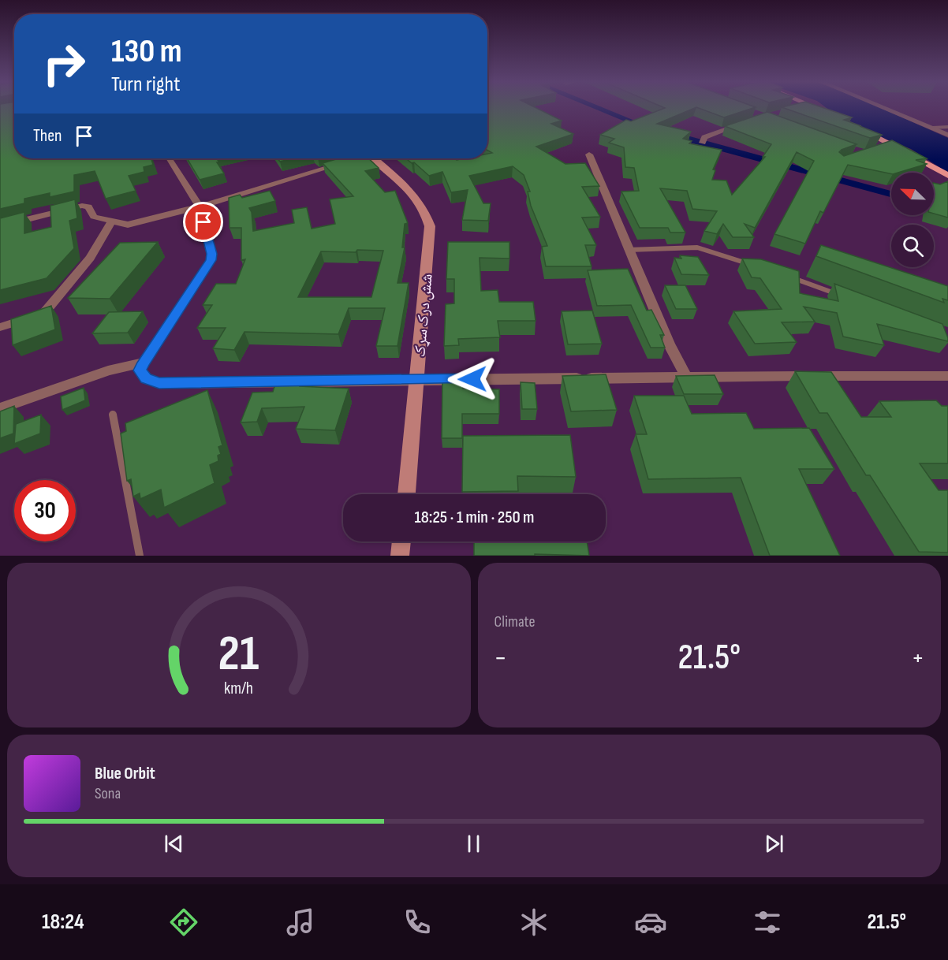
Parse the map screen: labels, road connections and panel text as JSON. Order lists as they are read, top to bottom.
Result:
{
  "streets": {
    "main road": ["شش درک سړک"]
  },
  "north": "top left",
  "page": {
    "turn": ["130 m", "Turn right"],
    "then": "Then",
    "limit": "30",
    "trip": "18:25 · 1 min · 250 m",
    "tile": "Climate",
    "heat": ["−", "21.5°", "+"],
    "song": ["Blue Orbit", "Sona"],
    "tabs": ["18:24", "21.5°"],
    "gauge": ["21", "km/h"]
  }
}
